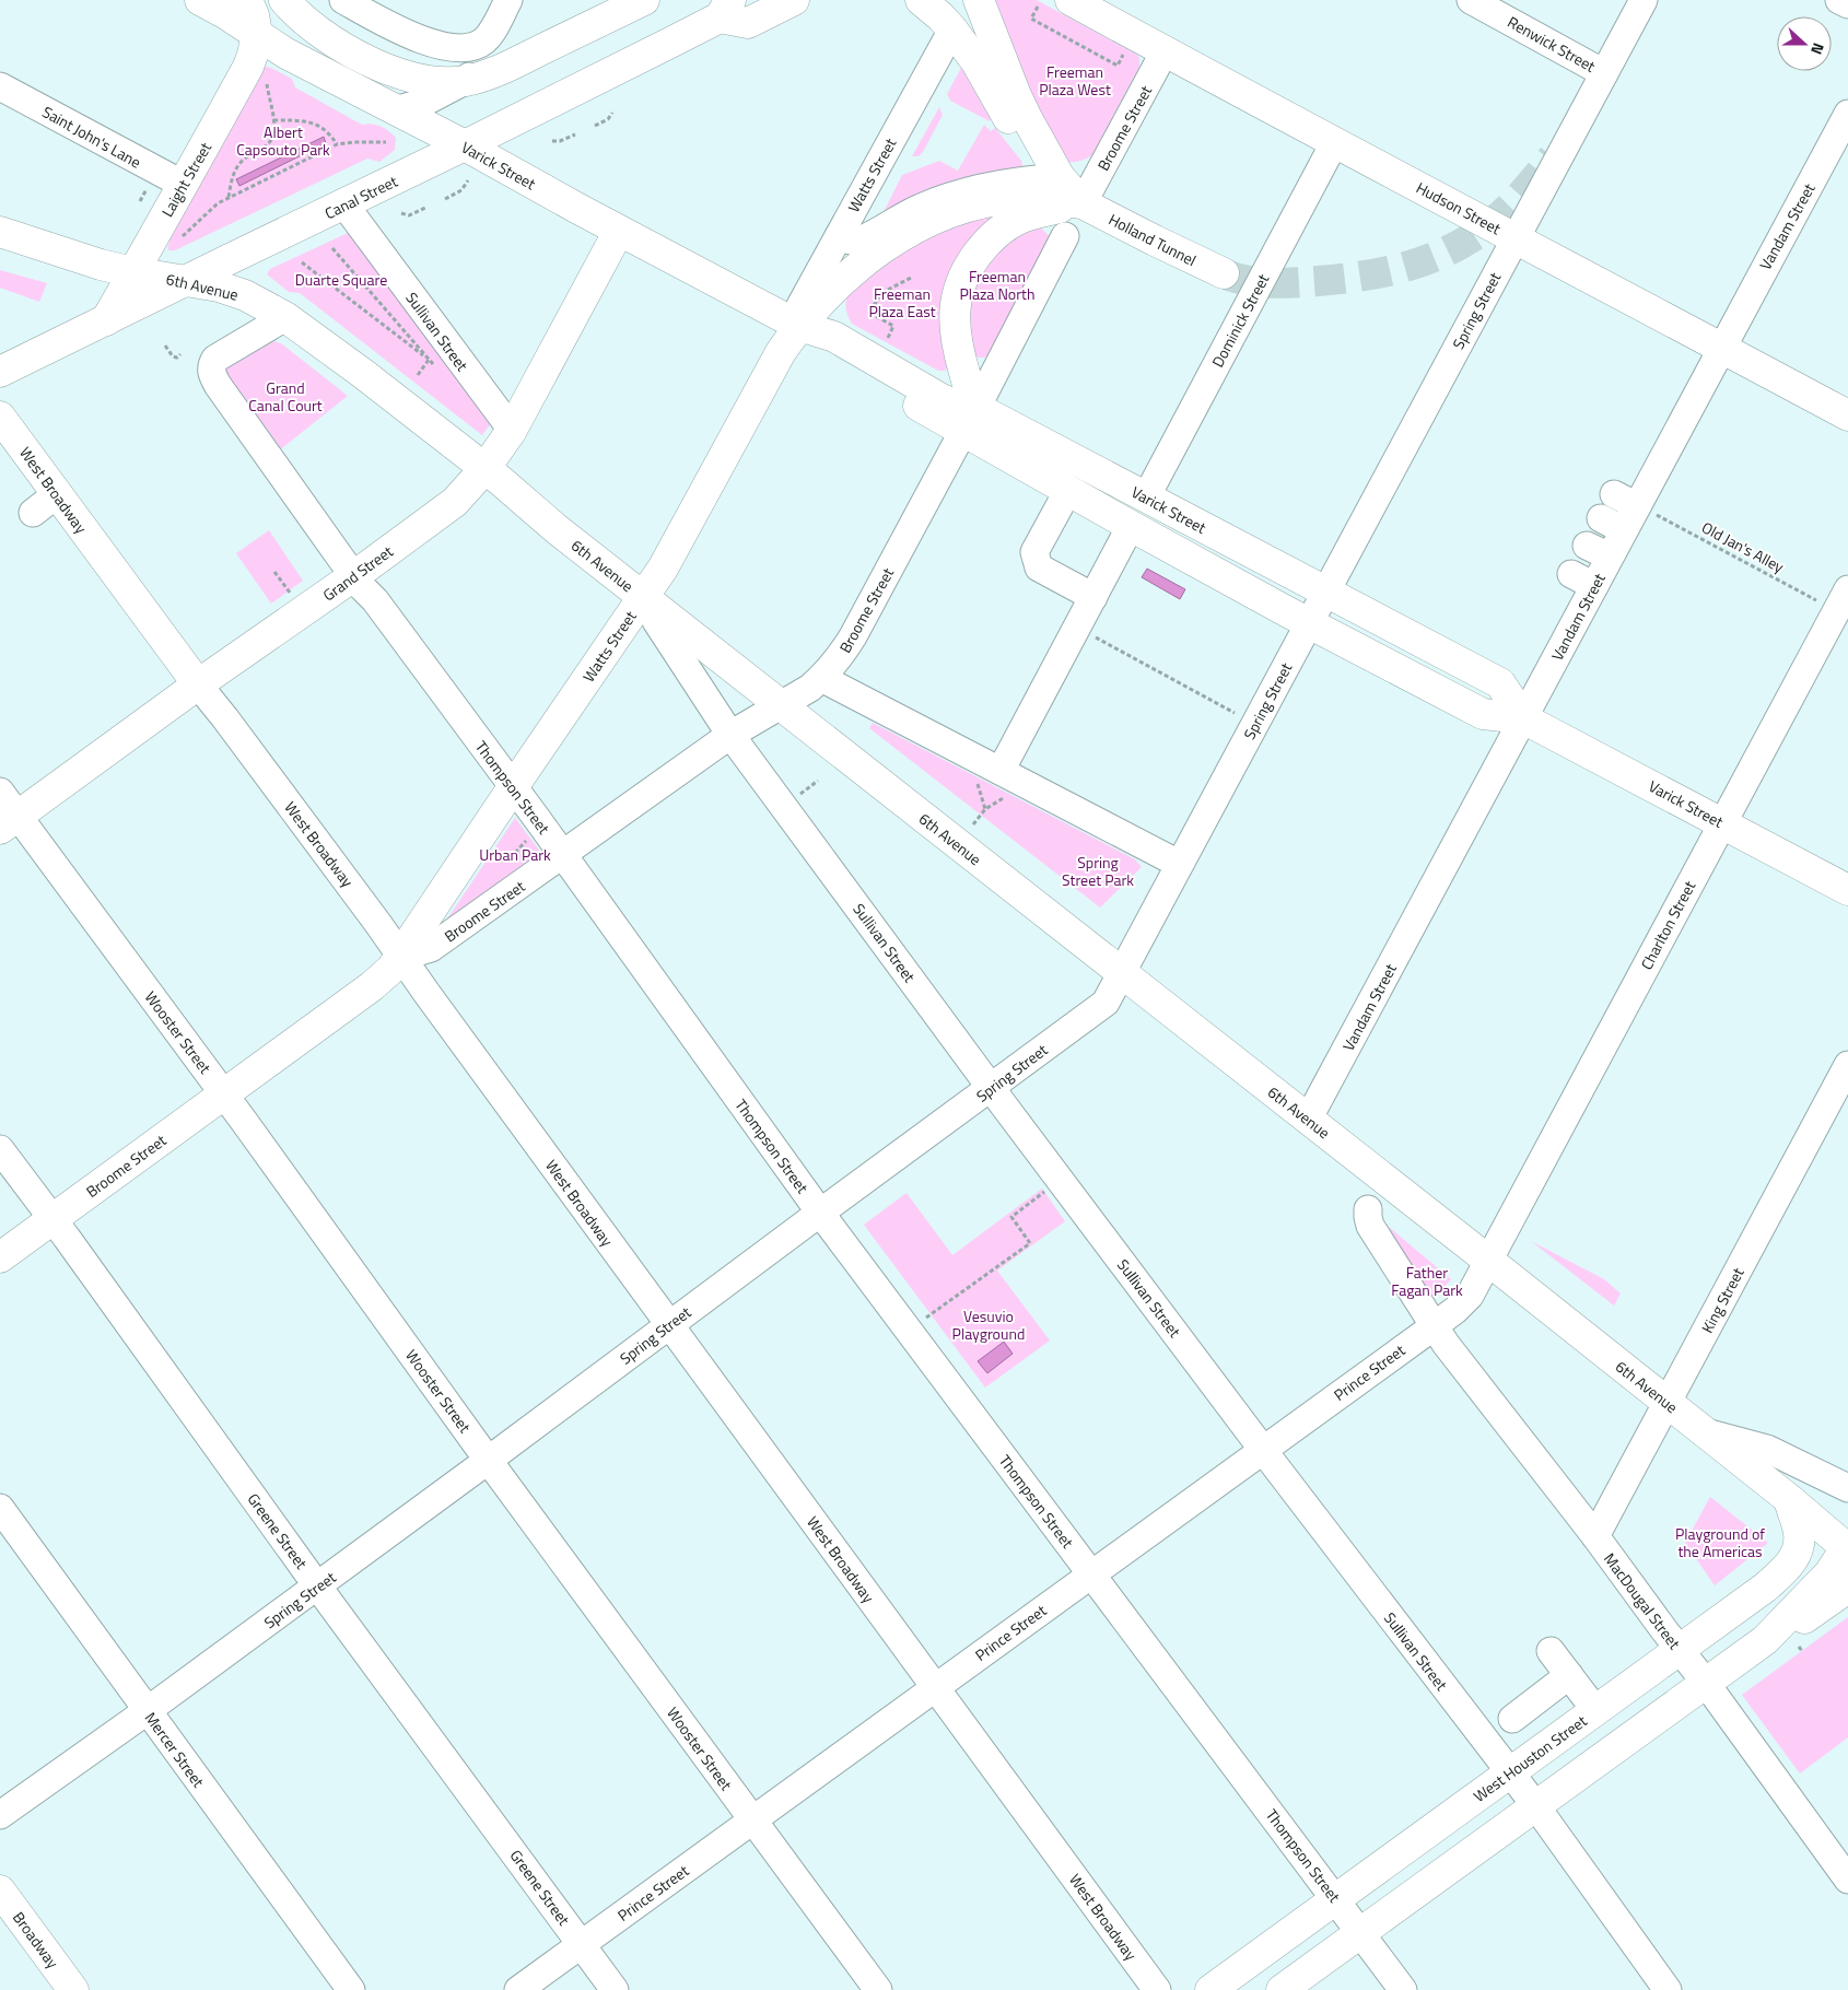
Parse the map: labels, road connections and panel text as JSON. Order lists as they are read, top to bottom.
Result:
{
  "streets": {
    "main road": [
      "Broome Street",
      "Varick Street",
      "Watts Street",
      "Laight Street",
      "Canal Street",
      "Hudson Street",
      "Holland Tunnel",
      "6th Avenue",
      "West Broadway",
      "Grand Street",
      "West Houston Street",
      "Broadway"
    ],
    "street": [
      "Renwick Street",
      "Saint John's Lane",
      "Vandam Street",
      "Spring Street",
      "Dominick Street",
      "Sullivan Street",
      "Thompson Street",
      "Charlton Street",
      "Wooster Street",
      "King Street",
      "Prince Street",
      "Greene Street",
      "MacDougal Street",
      "Mercer Street"
    ],
    "path": ["Old Jan's Alley"]
  },
  "crossings": [
    ["Renwick Street", "Spring Street"],
    ["Broome Street", "Varick Street"],
    ["Broome Street", "Watts Street"],
    ["Broome Street", "Hudson Street"],
    ["Broome Street", "Holland Tunnel"],
    ["Broome Street", "6th Avenue"],
    ["Broome Street", "Sullivan Street"],
    ["Broome Street", "West Broadway"],
    ["Broome Street", "Thompson Street"],
    ["Broome Street", "Wooster Street"],
    ["Broome Street", "Greene Street"],
    ["Saint John's Lane", "Laight Street"],
    ["Varick Street", "Watts Street"],
    ["Varick Street", "Laight Street"],
    ["Varick Street", "Canal Street"],
    ["Varick Street", "Vandam Street"],
    ["Varick Street", "Spring Street"],
    ["Varick Street", "Dominick Street"],
    ["Varick Street", "Grand Street"],
    ["Varick Street", "Charlton Street"],
    ["Watts Street", "6th Avenue"],
    ["Watts Street", "Sullivan Street"],
    ["Watts Street", "West Broadway"],
    ["Watts Street", "Thompson Street"],
    ["Laight Street", "Canal Street"],
    ["Laight Street", "6th Avenue"],
    ["Canal Street", "6th Avenue"],
    ["Canal Street", "Sullivan Street"],
    ["Hudson Street", "Vandam Street"],
    ["Hudson Street", "Spring Street"],
    ["Hudson Street", "Dominick Street"],
    ["Vandam Street", "6th Avenue"],
    ["Vandam Street", "Old Jan's Alley"],
    ["6th Avenue", "Spring Street"],
    ["6th Avenue", "Sullivan Street"],
    ["6th Avenue", "Grand Street"],
    ["6th Avenue", "Thompson Street"],
    ["6th Avenue", "Charlton Street"],
    ["6th Avenue", "King Street"],
    ["6th Avenue", "Prince Street"],
    ["6th Avenue", "West Houston Street"],
    ["Spring Street", "Sullivan Street"],
    ["Spring Street", "West Broadway"],
    ["Spring Street", "Thompson Street"],
    ["Spring Street", "Wooster Street"],
    ["Spring Street", "Greene Street"],
    ["Spring Street", "Mercer Street"],
    ["Sullivan Street", "Grand Street"],
    ["Sullivan Street", "Prince Street"],
    ["Sullivan Street", "West Houston Street"],
    ["West Broadway", "Grand Street"],
    ["West Broadway", "Prince Street"],
    ["Grand Street", "Thompson Street"],
    ["Grand Street", "Wooster Street"],
    ["Thompson Street", "Prince Street"],
    ["Thompson Street", "West Houston Street"],
    ["Charlton Street", "Prince Street"],
    ["Wooster Street", "Prince Street"],
    ["King Street", "MacDougal Street"],
    ["Prince Street", "Greene Street"],
    ["Prince Street", "MacDougal Street"],
    ["MacDougal Street", "West Houston Street"]
  ],
  "parks": [
    "Freeman Plaza West",
    "Albert Capsouto Park",
    "Freeman Plaza North",
    "Duarte Square",
    "Freeman Plaza East",
    "Grand Canal Court",
    "Urban Park",
    "Spring Street Park",
    "Father Fagan Park",
    "Vesuvio Playground",
    "Playground of the Americas"
  ],
  "north": "right"
}
